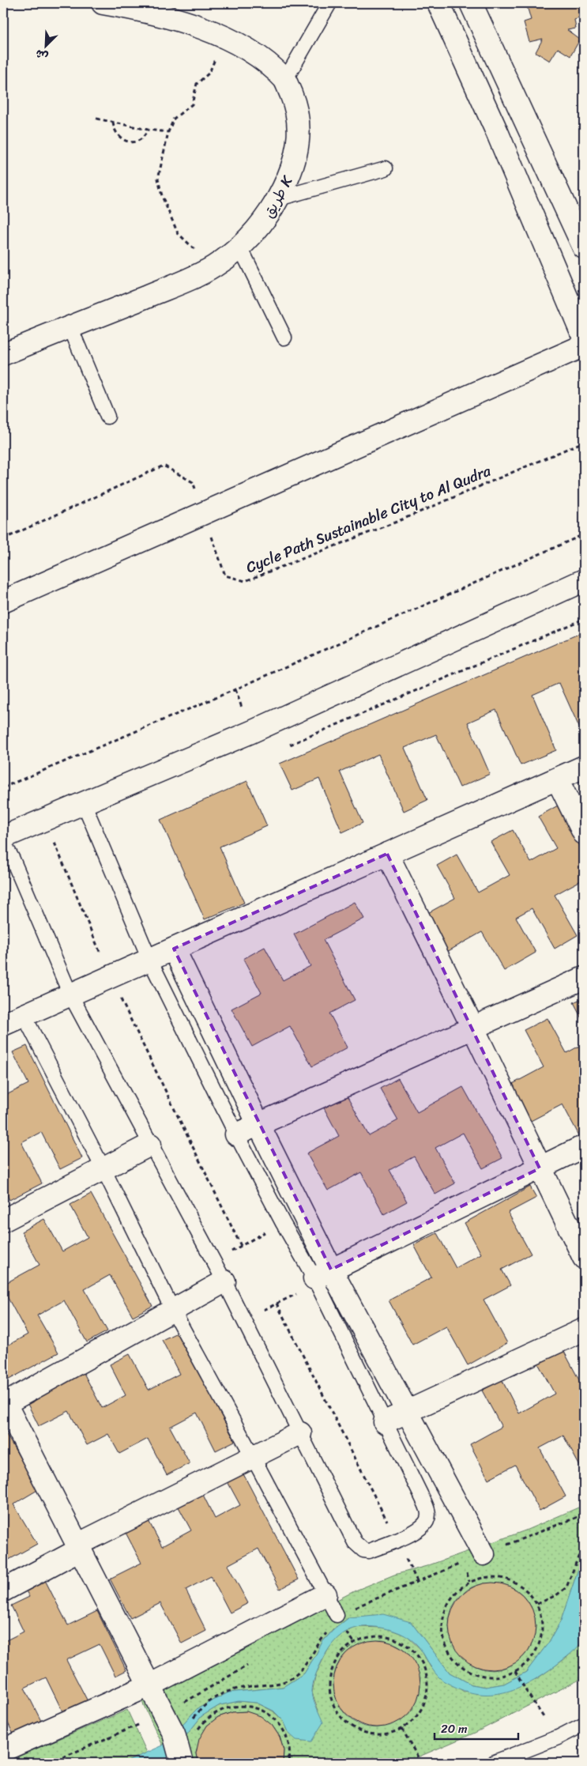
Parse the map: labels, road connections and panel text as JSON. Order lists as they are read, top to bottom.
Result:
{
  "streets": {
    "street": ["طريق K"],
    "path": ["Cycle Path Sustainable City to Al Qudra"]
  },
  "scale_bar": "20 m",
  "north": "bottom left"
}
